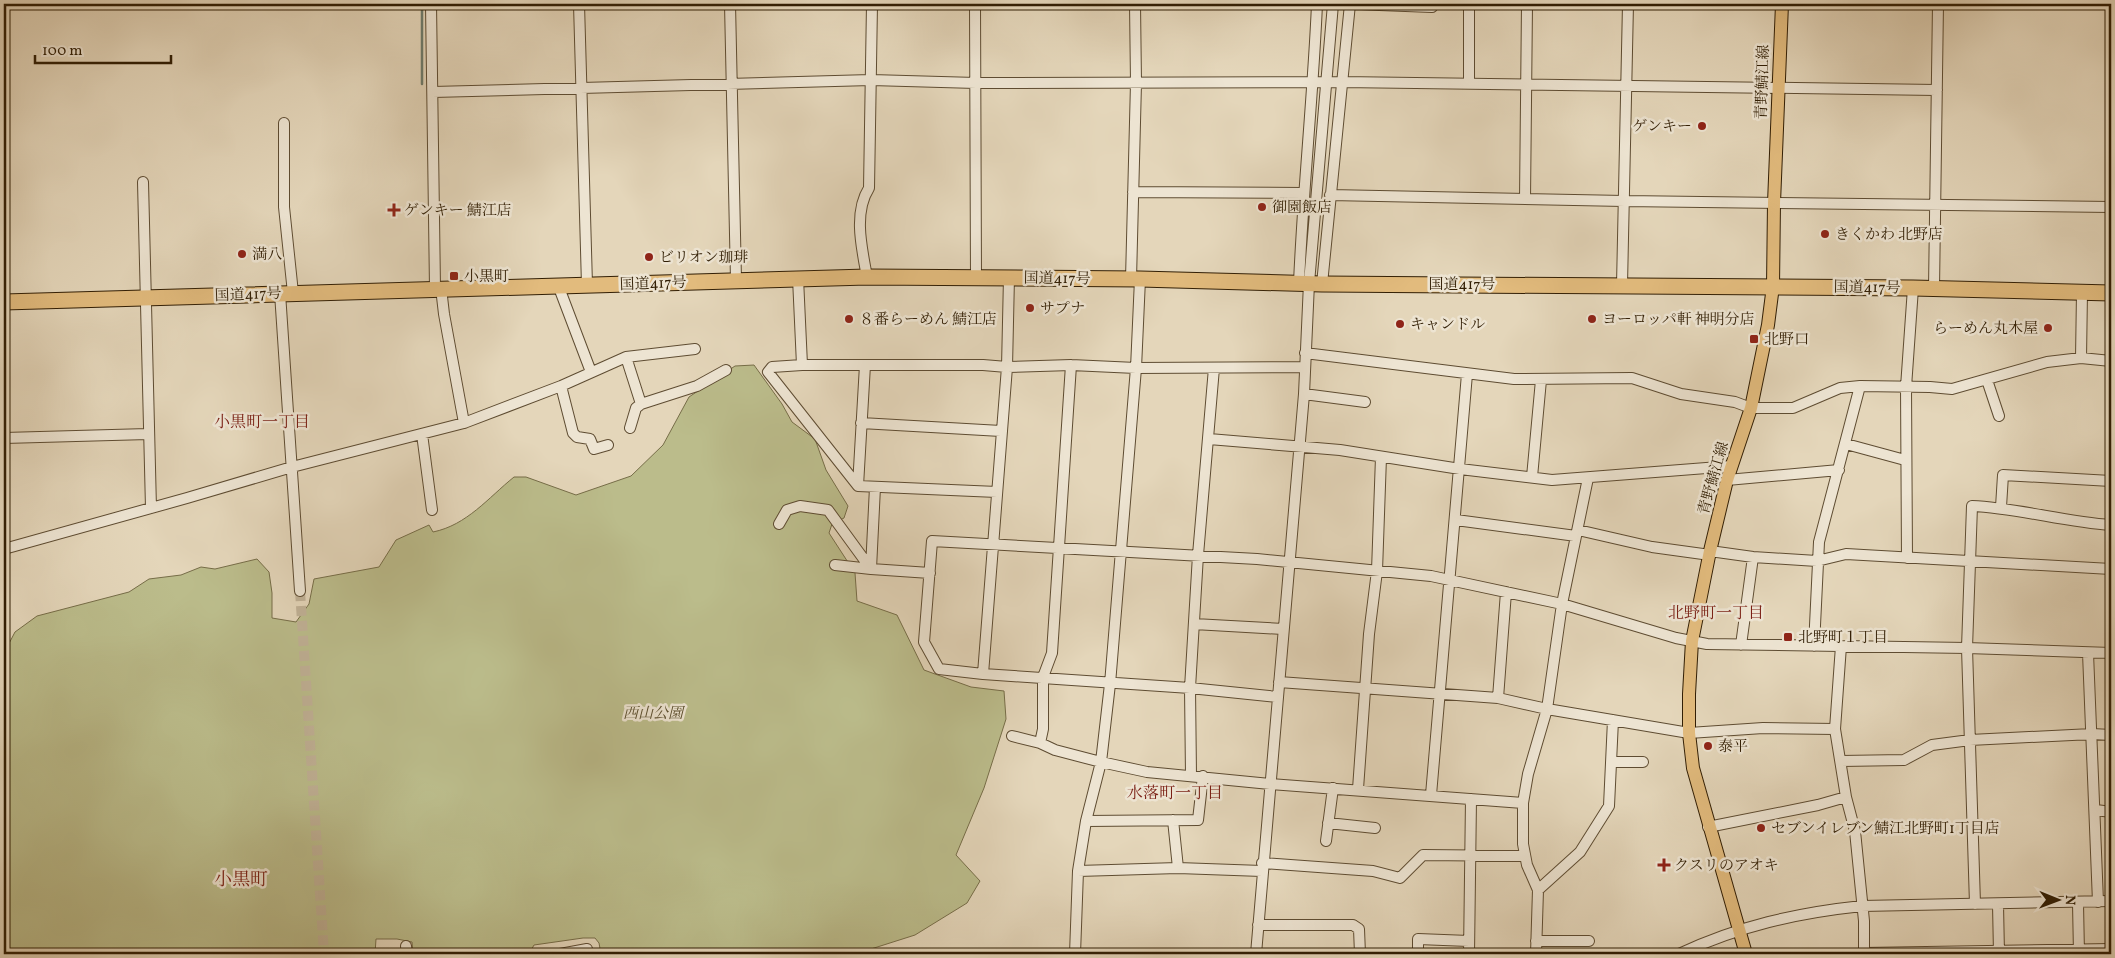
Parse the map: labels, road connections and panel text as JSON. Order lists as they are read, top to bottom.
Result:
{
  "streets": {
    "highway": ["国道417号"],
    "main road": ["青野鯖江線"]
  },
  "crossings": [
    ["青野鯖江線", "国道417号"]
  ],
  "districts": [
    "小黒町一丁目",
    "北野町一丁目",
    "水落町一丁目",
    "小黒町"
  ],
  "parks": ["西山公園"],
  "places": {
    "other": [
      "ゲンキー",
      "御園飯店",
      "きくかわ 北野店",
      "満八",
      "ビリオン珈琲",
      "サプナ",
      "８番らーめん 鯖江店",
      "ヨーロッパ軒 神明分店",
      "キャンドル",
      "らーめん丸木屋",
      "泰平",
      "セブンイレブン鯖江北野町1丁目店"
    ],
    "health": ["ゲンキー 鯖江店", "クスリのアオキ"],
    "transit": ["小黒町", "北野口", "北野町１丁目"]
  },
  "scale_bar": "100 m",
  "north": "right"
}
